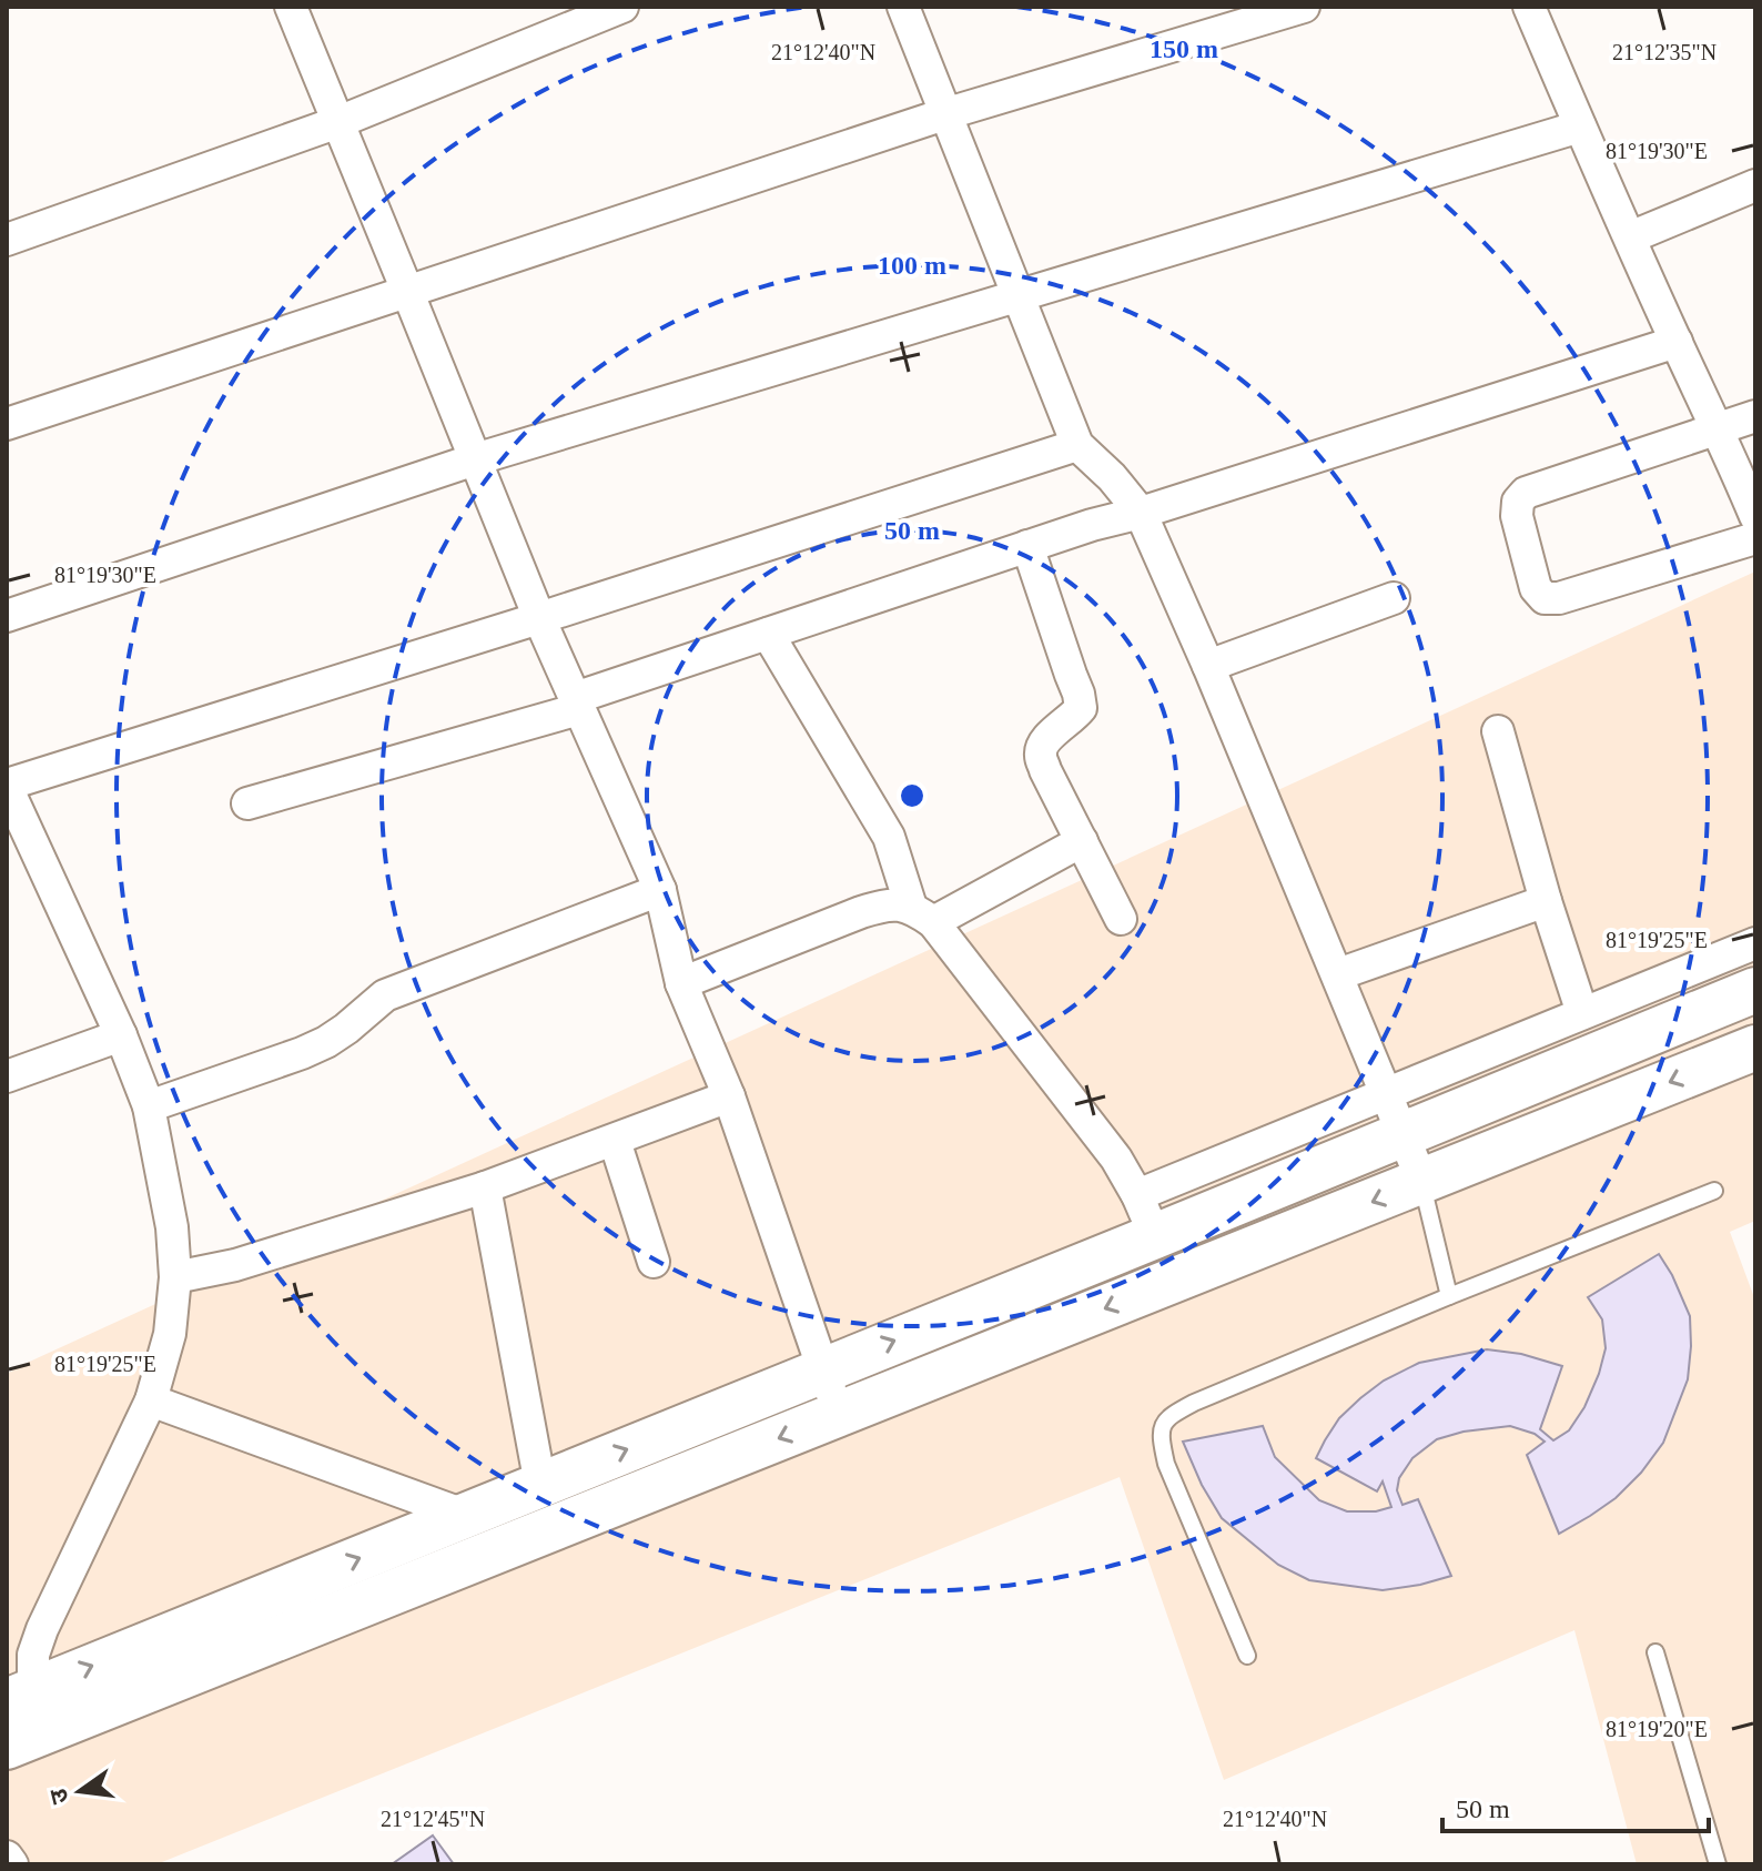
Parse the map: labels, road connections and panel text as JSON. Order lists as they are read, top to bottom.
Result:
{
  "scale_bar": "50 m",
  "north": "left",
  "coordinates": [
    "21°12'40\"N",
    "21°12'35\"N",
    "81°19'30\"E",
    "81°19'25\"E",
    "81°19'20\"E",
    "21°12'45\"N"
  ],
  "rings": ["150 m", "100 m", "50 m"]
}
